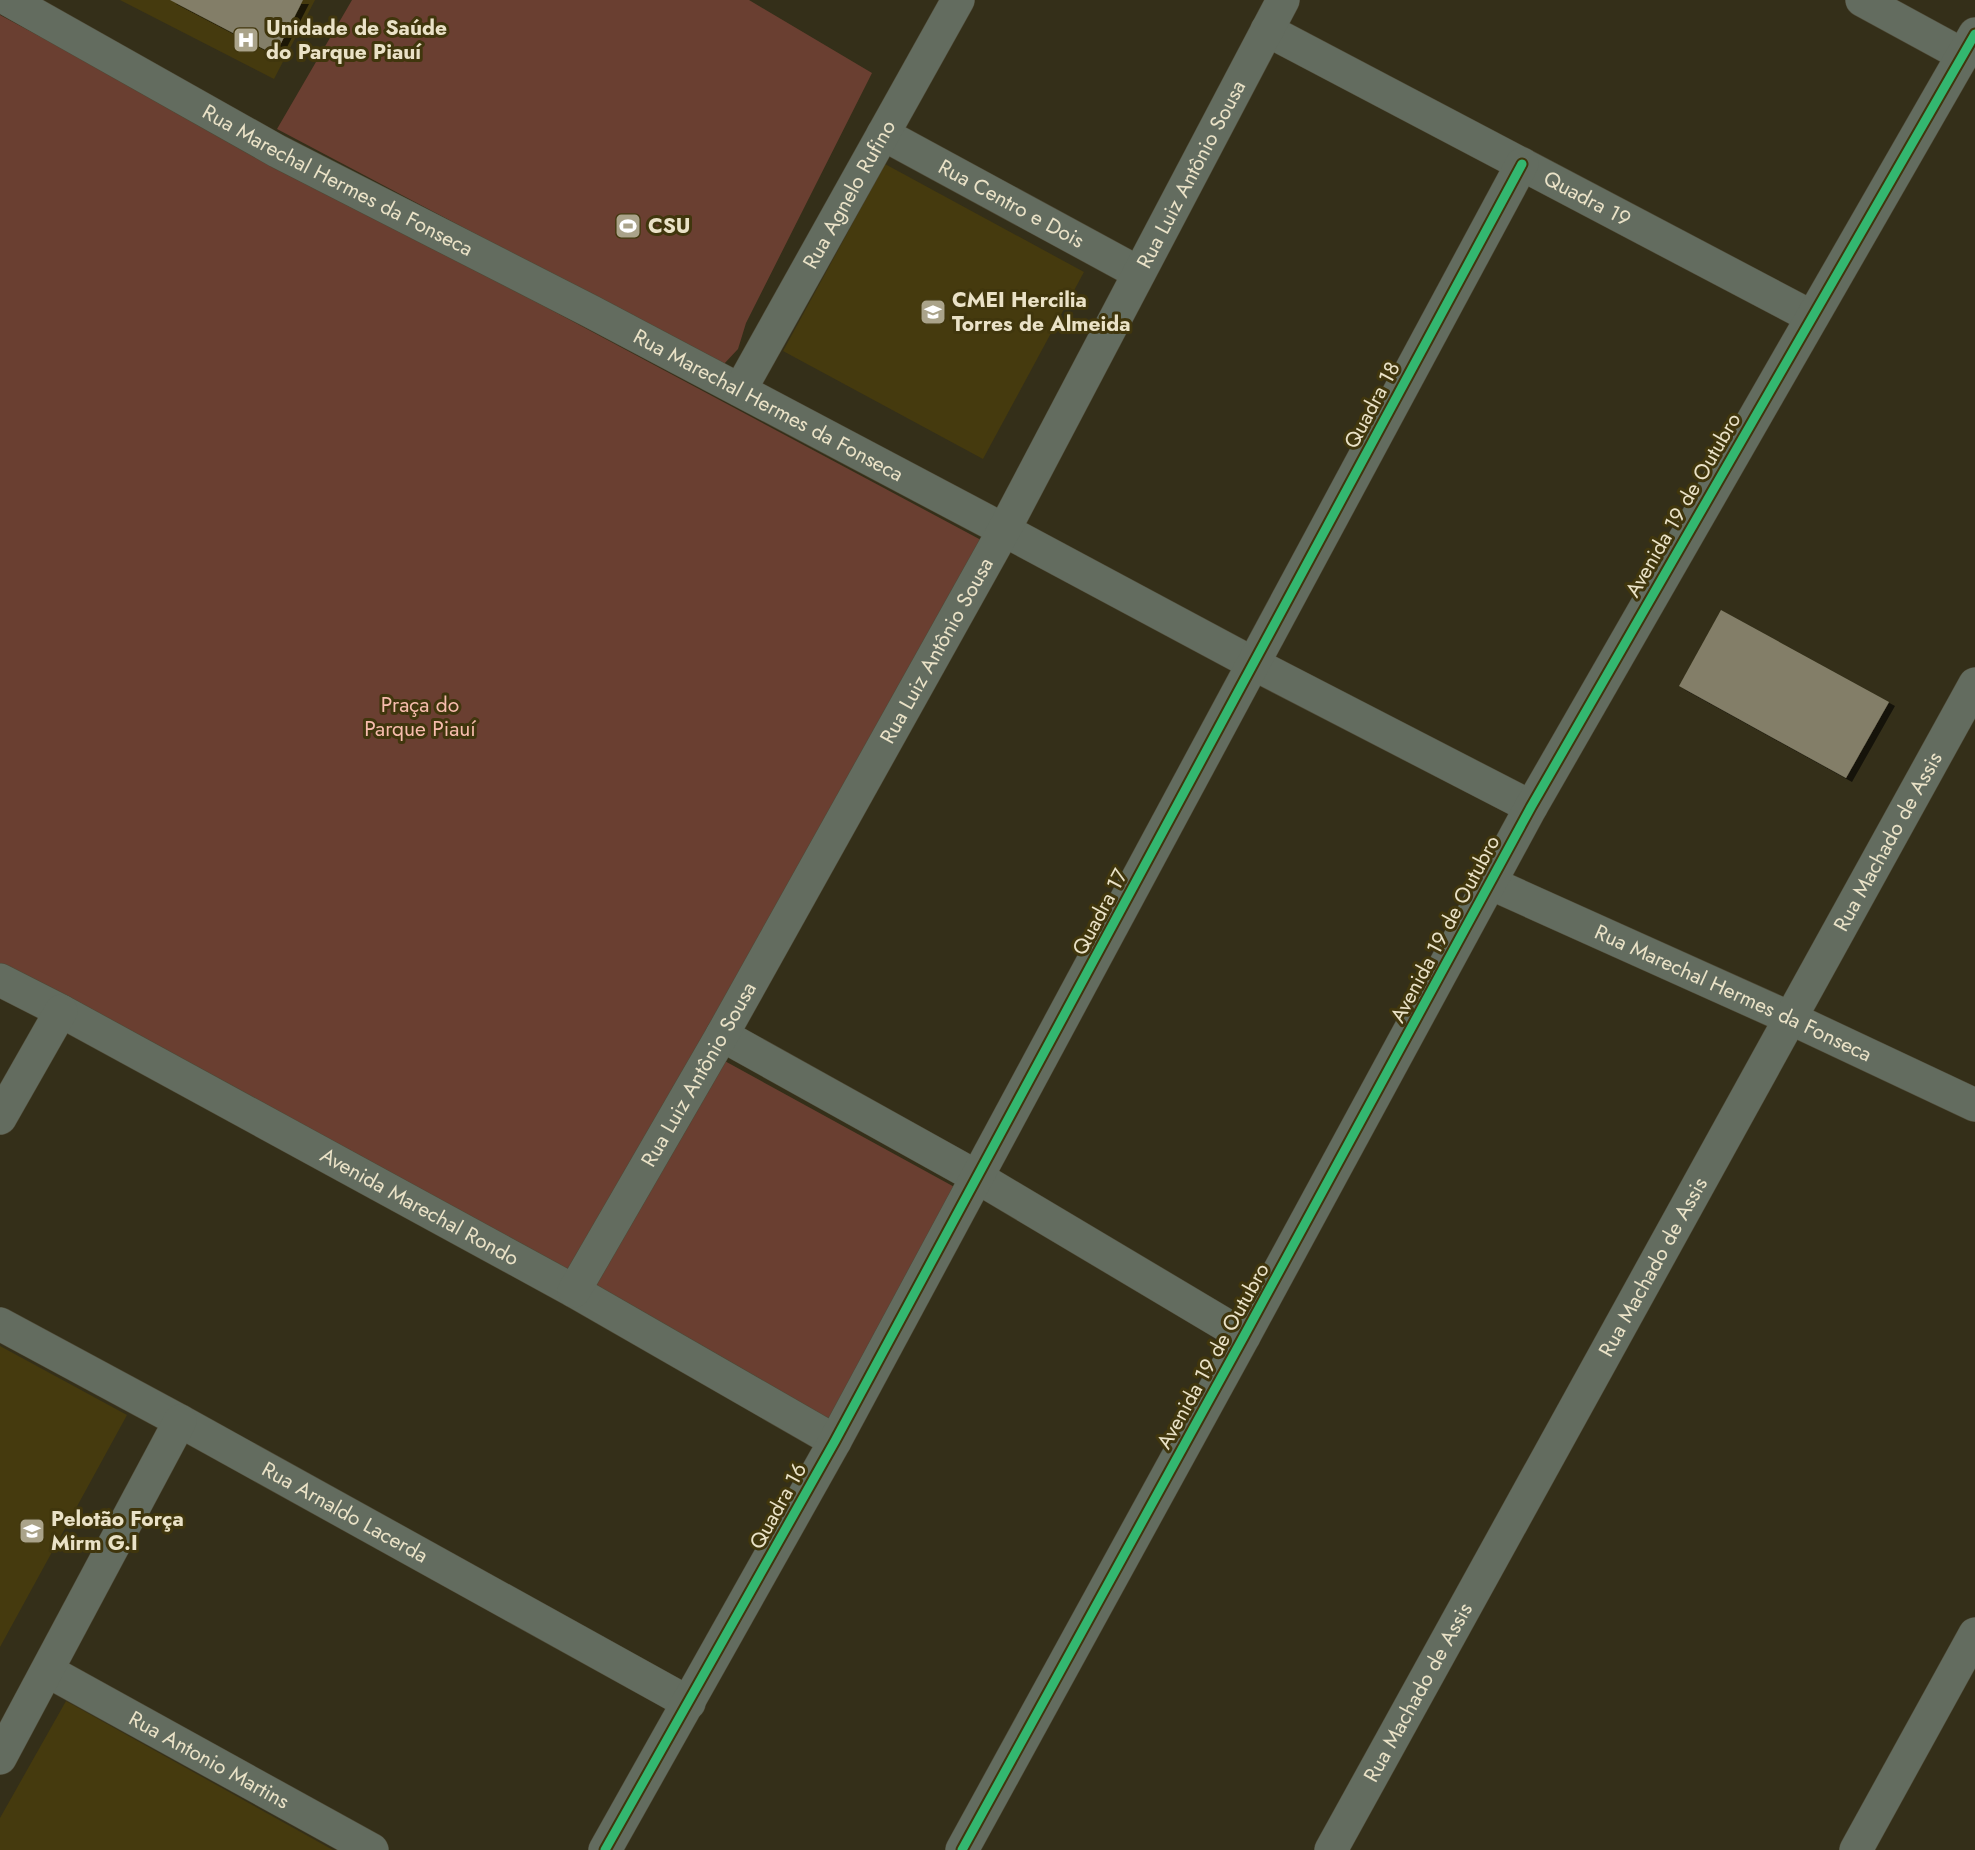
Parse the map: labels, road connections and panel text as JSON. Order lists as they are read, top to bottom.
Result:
{
  "streets": {
    "street": [
      "Rua Luiz Antônio Sousa",
      "Rua Marechal Hermes da Fonseca",
      "Rua Agnelo Rufino",
      "Quadra 19",
      "Rua Centro e Dois",
      "Quadra 18",
      "Avenida 19 de Outubro",
      "Rua Machado de Assis",
      "Quadra 17",
      "Avenida Marechal Rondo",
      "Quadra 16",
      "Rua Arnaldo Lacerda",
      "Rua Antonio Martins"
    ]
  },
  "crossings": [
    ["Rua Luiz Antônio Sousa", "Rua Marechal Hermes da Fonseca"],
    ["Rua Luiz Antônio Sousa", "Quadra 19"],
    ["Rua Luiz Antônio Sousa", "Rua Centro e Dois"],
    ["Rua Luiz Antônio Sousa", "Avenida Marechal Rondo"],
    ["Rua Marechal Hermes da Fonseca", "Rua Agnelo Rufino"],
    ["Rua Marechal Hermes da Fonseca", "Quadra 18"],
    ["Rua Marechal Hermes da Fonseca", "Avenida 19 de Outubro"],
    ["Rua Marechal Hermes da Fonseca", "Rua Machado de Assis"],
    ["Rua Marechal Hermes da Fonseca", "Quadra 17"],
    ["Rua Agnelo Rufino", "Rua Centro e Dois"],
    ["Quadra 19", "Quadra 18"],
    ["Quadra 19", "Avenida 19 de Outubro"],
    ["Quadra 18", "Quadra 17"],
    ["Quadra 17", "Quadra 16"],
    ["Avenida Marechal Rondo", "Quadra 16"],
    ["Quadra 16", "Rua Arnaldo Lacerda"]
  ],
  "parks": ["Praça do Parque Piauí"],
  "places": {
    "hospital": ["Unidade de Saúde do Parque Piauí"],
    "sports": ["CSU"],
    "school or university": ["CMEI Hercilia Torres de Almeida", "Pelotão Força Mirm G.I"]
  }
}
